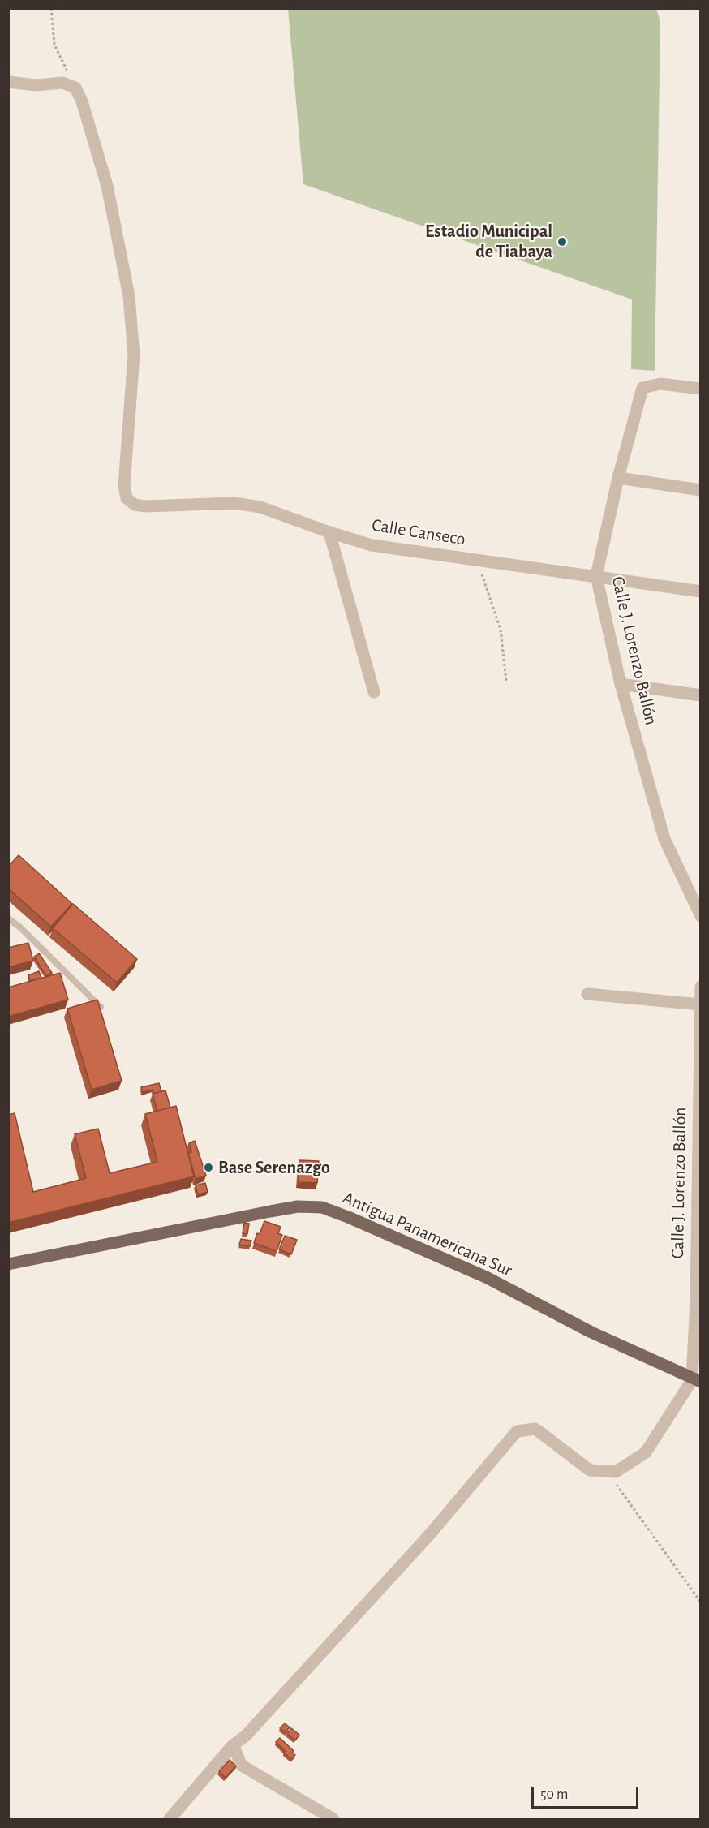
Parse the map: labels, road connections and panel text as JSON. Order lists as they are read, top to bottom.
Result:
{
  "streets": {
    "main road": ["Antigua Panamericana Sur"],
    "street": ["Calle Canseco", "Calle J. Lorenzo Ballón"]
  },
  "crossings": [
    ["Calle Canseco", "Calle J. Lorenzo Ballón"],
    ["Calle J. Lorenzo Ballón", "Antigua Panamericana Sur"]
  ],
  "places": ["Estadio Municipal de Tiabaya", "Base Serenazgo"],
  "scale_bar": "50 m"
}
